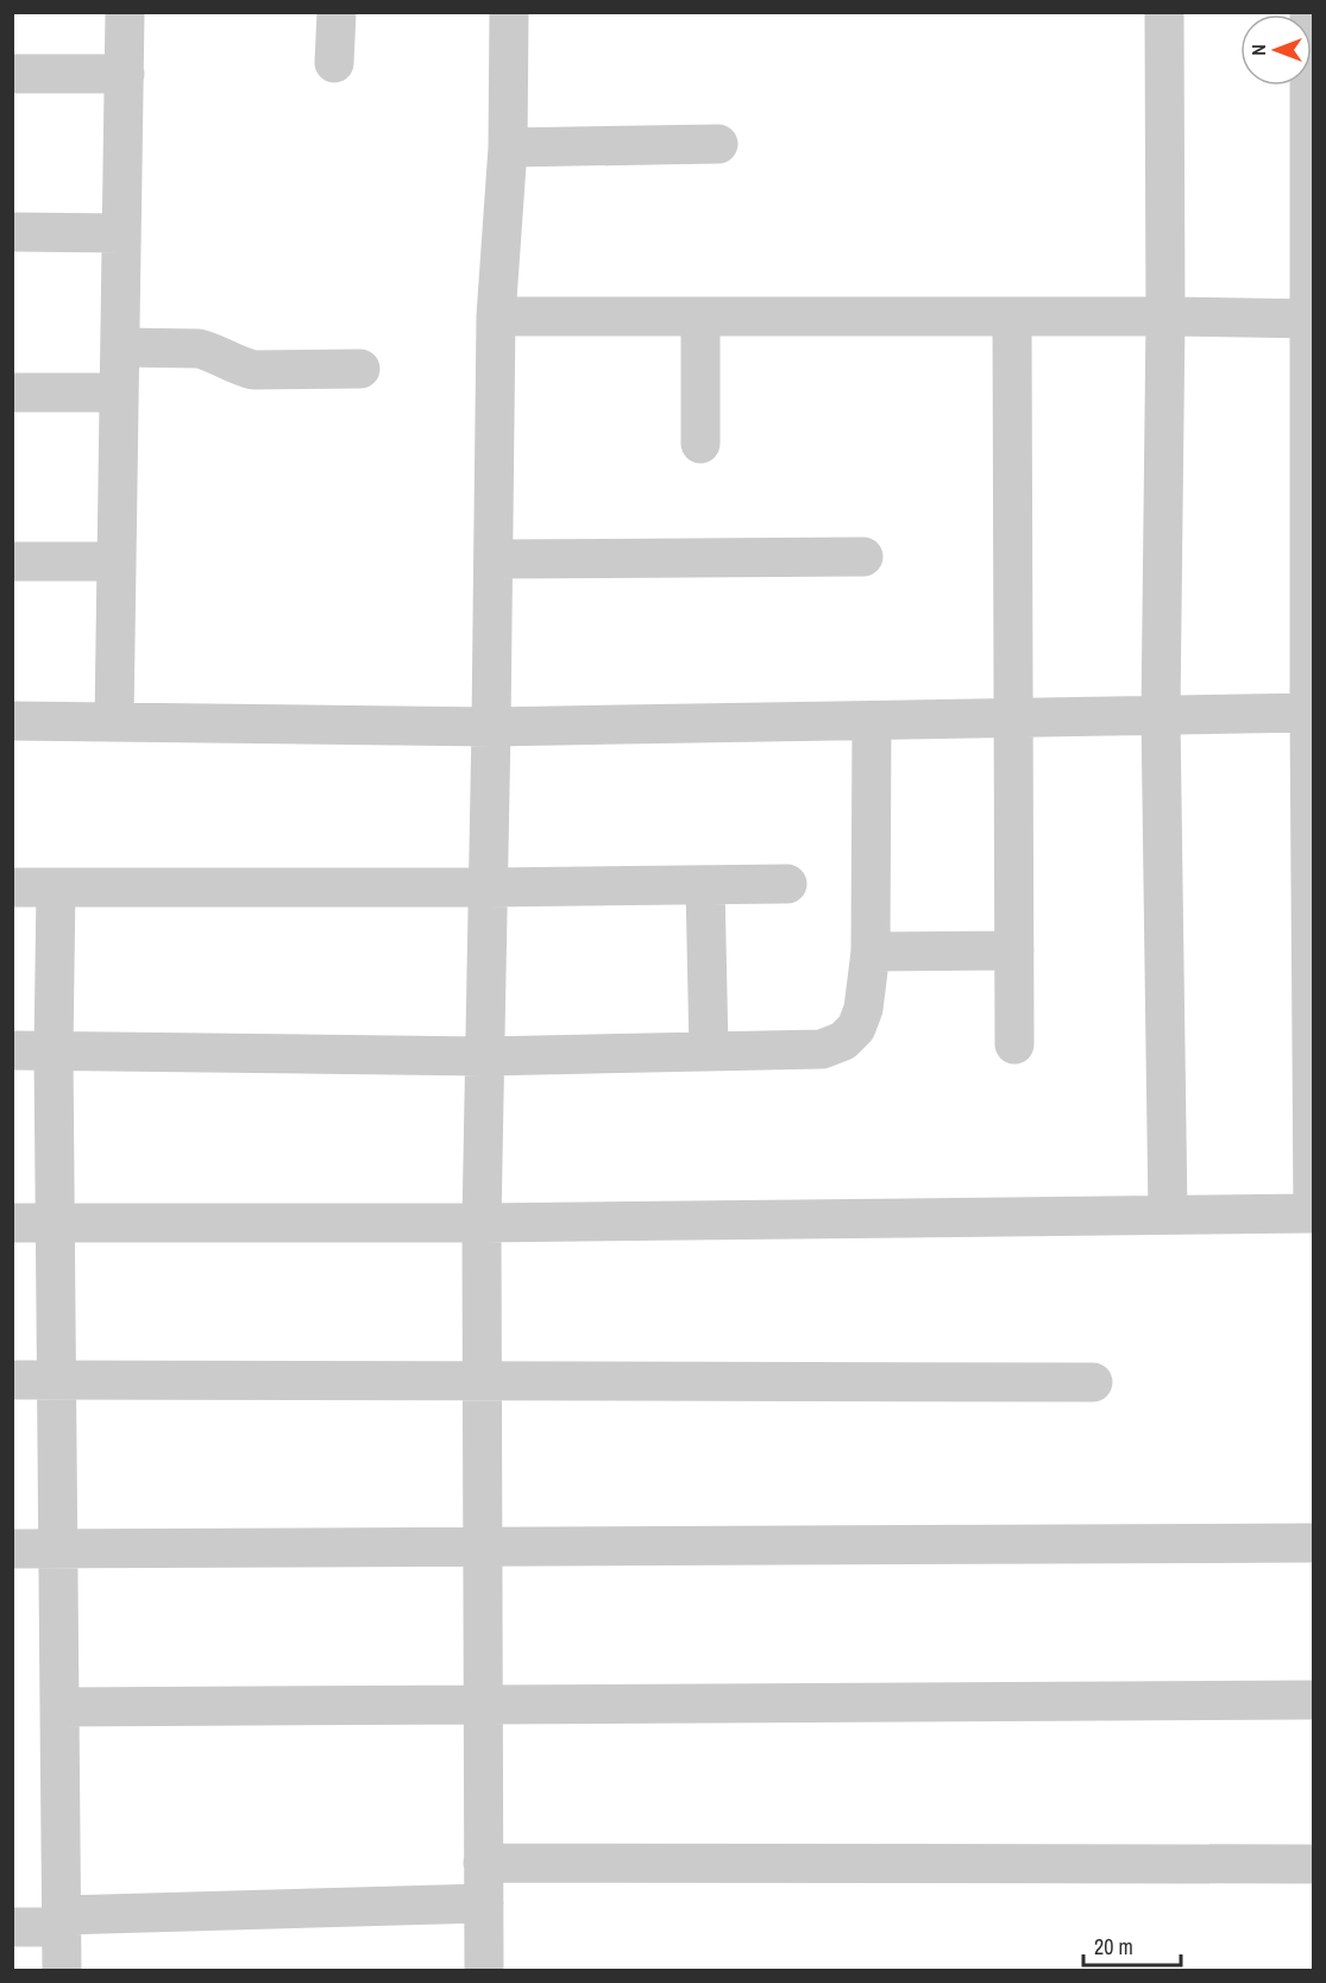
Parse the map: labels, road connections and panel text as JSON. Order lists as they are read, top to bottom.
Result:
{
  "scale_bar": "20 m",
  "north": "left"
}
